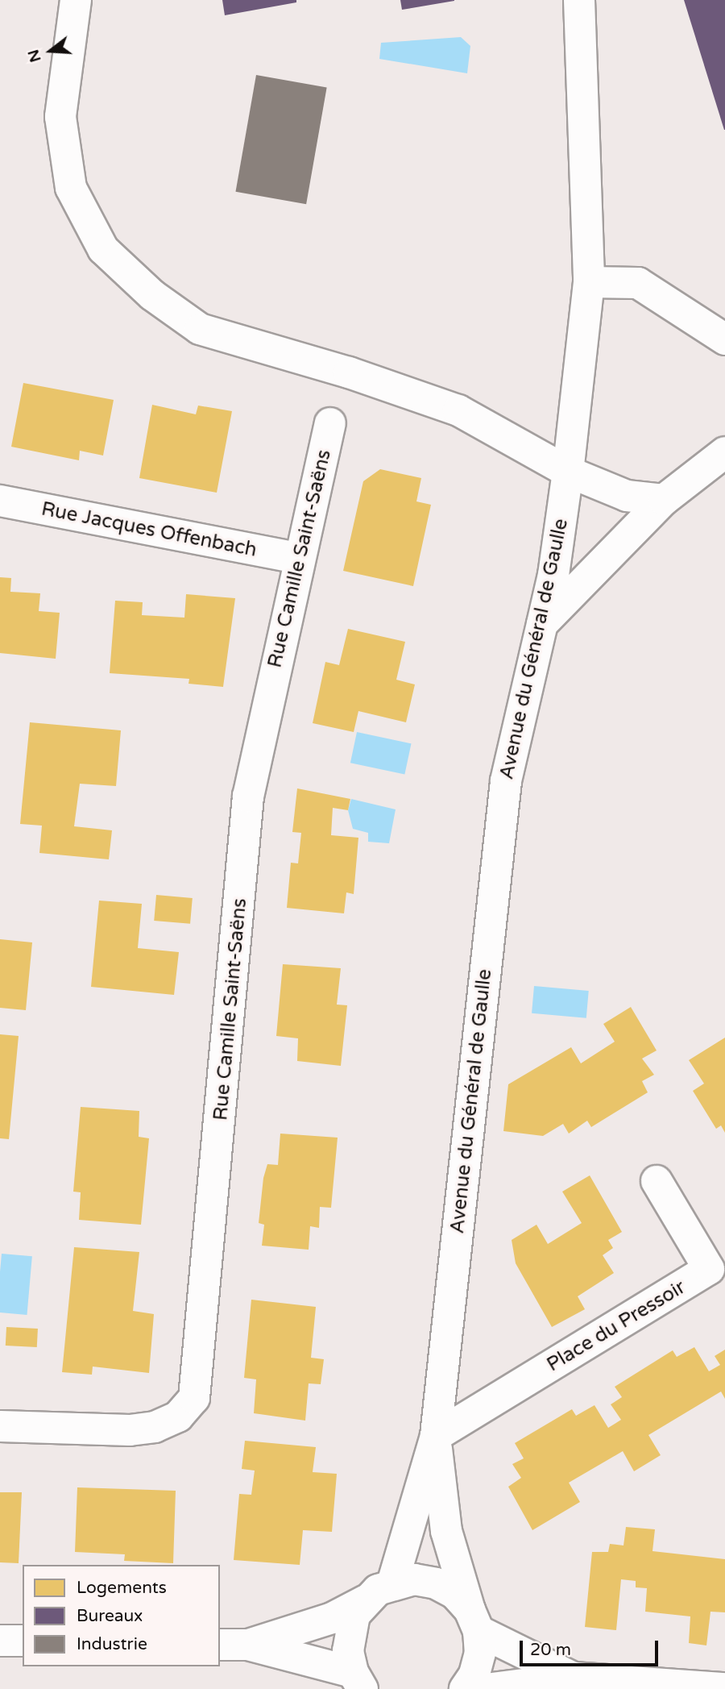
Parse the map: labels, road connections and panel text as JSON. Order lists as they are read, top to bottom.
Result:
{
  "streets": {
    "street": [
      "Rue Jacques Offenbach",
      "Rue Camille Saint-Saëns",
      "Avenue du Général de Gaulle",
      "Place du Pressoir"
    ]
  },
  "crossings": [
    ["Rue Jacques Offenbach", "Rue Camille Saint-Saëns"],
    ["Avenue du Général de Gaulle", "Place du Pressoir"]
  ],
  "legend": ["Logements", "Bureaux", "Industrie"],
  "scale_bar": "20 m",
  "north": "left"
}
